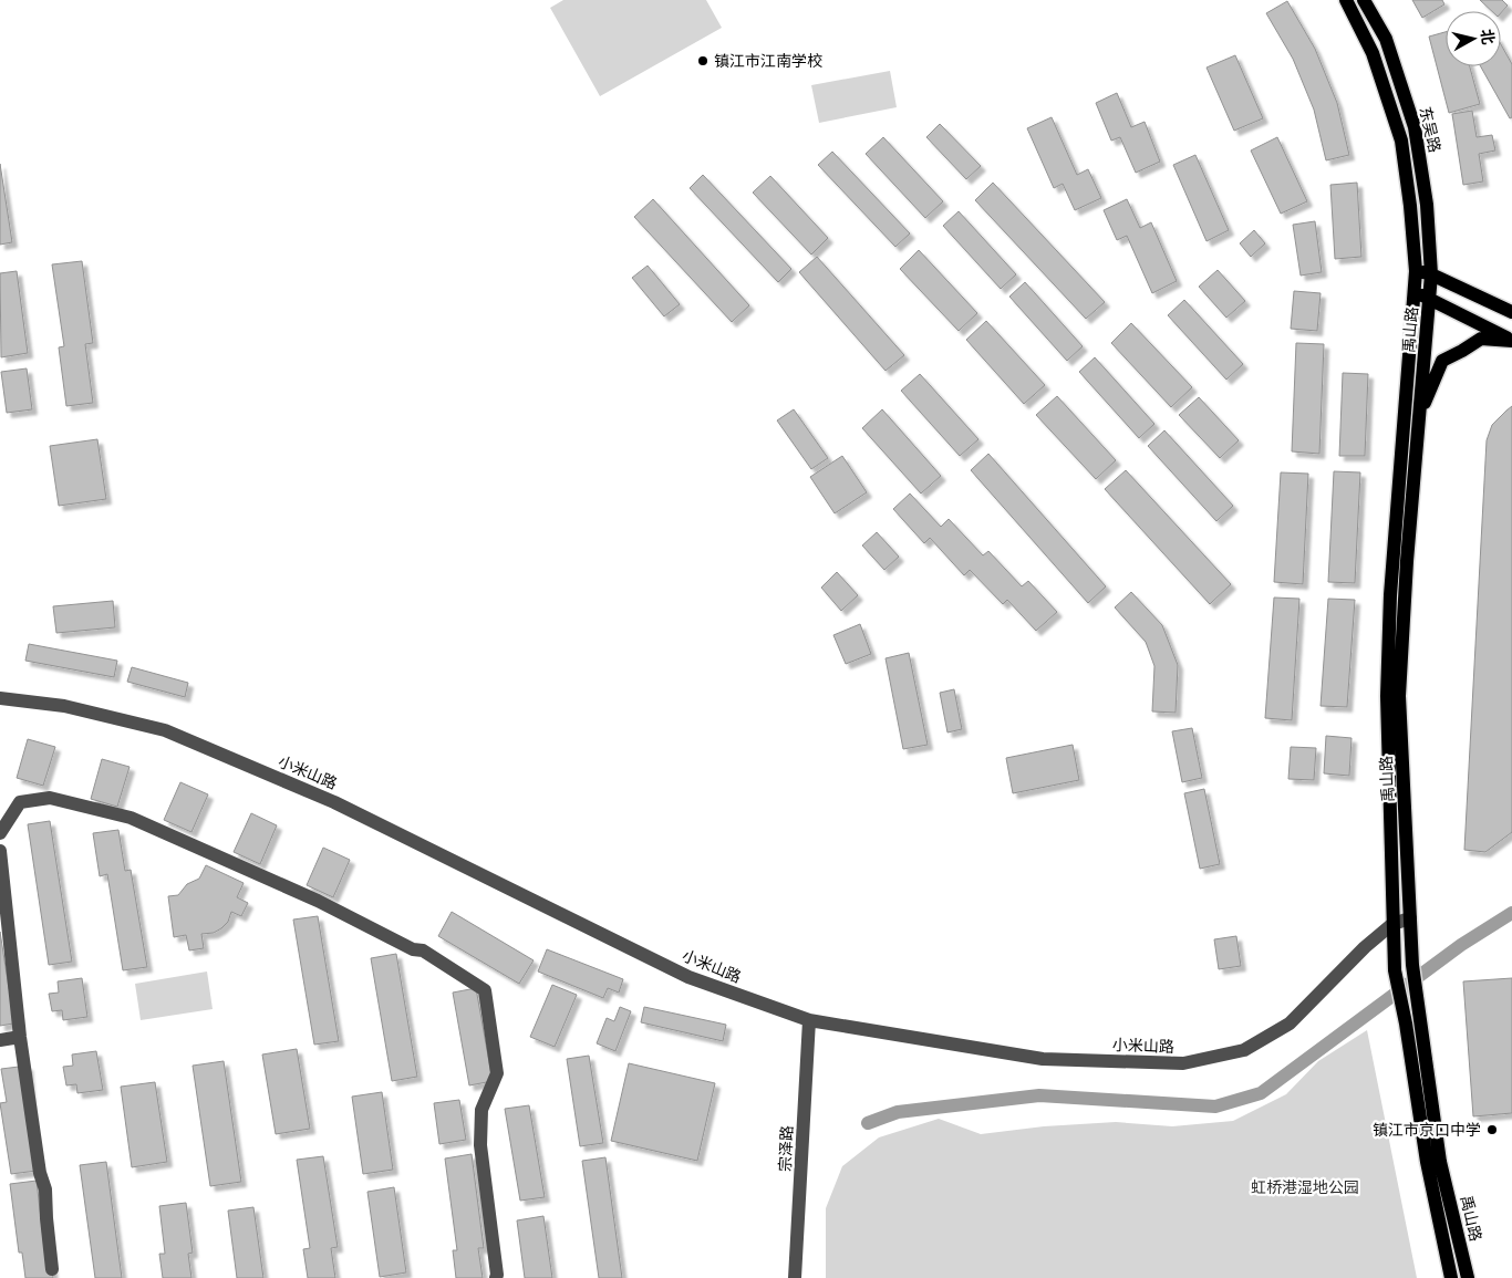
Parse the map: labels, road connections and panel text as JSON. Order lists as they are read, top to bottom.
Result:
{
  "streets": {
    "main road": ["东吴路", "禹山路"],
    "street": ["小米山路", "宗泽路"]
  },
  "crossings": [
    ["东吴路", "禹山路"],
    ["禹山路", "小米山路"],
    ["小米山路", "宗泽路"]
  ],
  "parks": ["虹桥港湿地公园"],
  "places": ["镇江市江南学校", "镇江市京口中学"],
  "north": "right"
}
